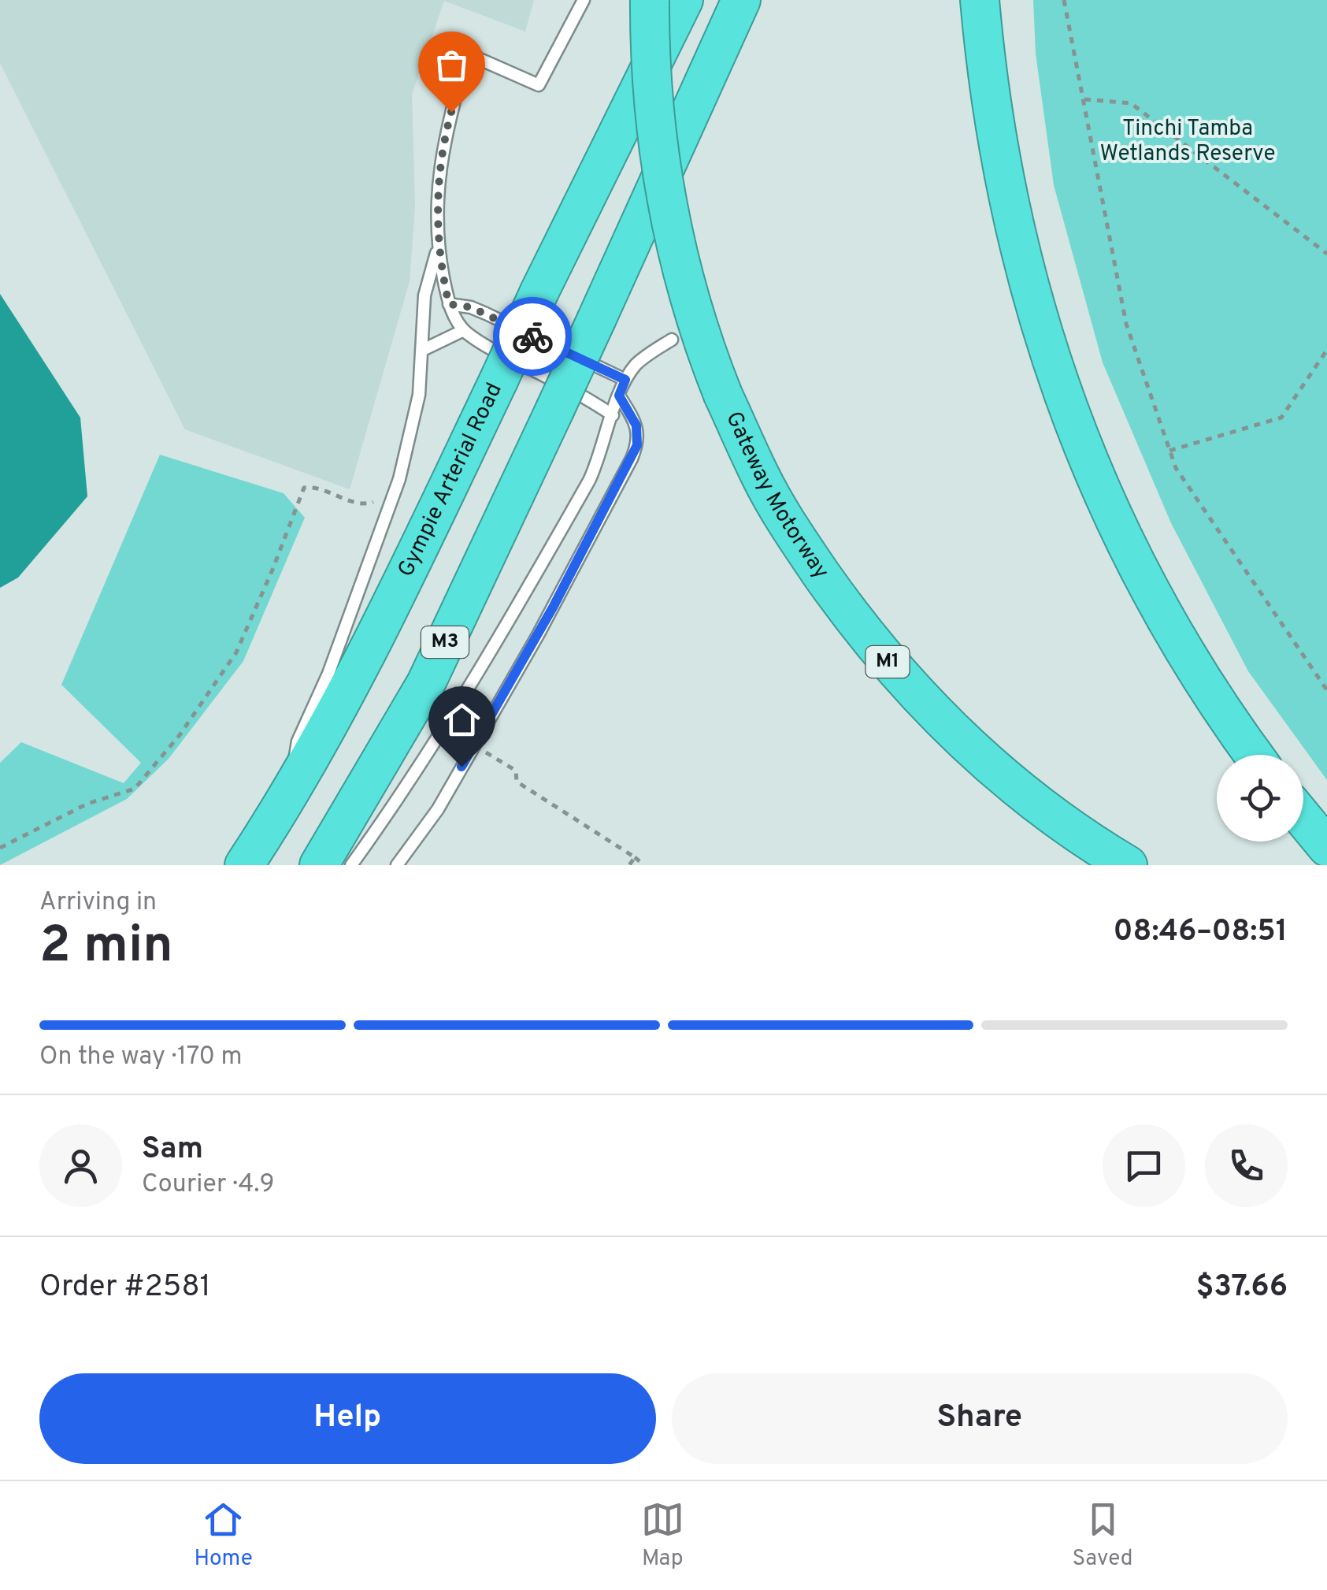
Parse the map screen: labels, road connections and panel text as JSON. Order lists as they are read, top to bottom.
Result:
{
  "streets": {
    "highway": [
      "Gympie Arterial Road",
      "Gateway Motorway",
      "M3",
      "M1"
    ]
  },
  "parks": ["Tinchi Tamba Wetlands Reserve"],
  "page": {
    "heading": ["2 min", "Arriving in", "08:46–08:51"],
    "panel": [
      "Sam",
      "Courier · 4.9",
      "Order #2581",
      "$37.66"
    ],
    "bar": "On the way · 170 m",
    "buttons": ["Help", "Share"],
    "tabs": ["Home", "Map", "Saved"]
  }
}
